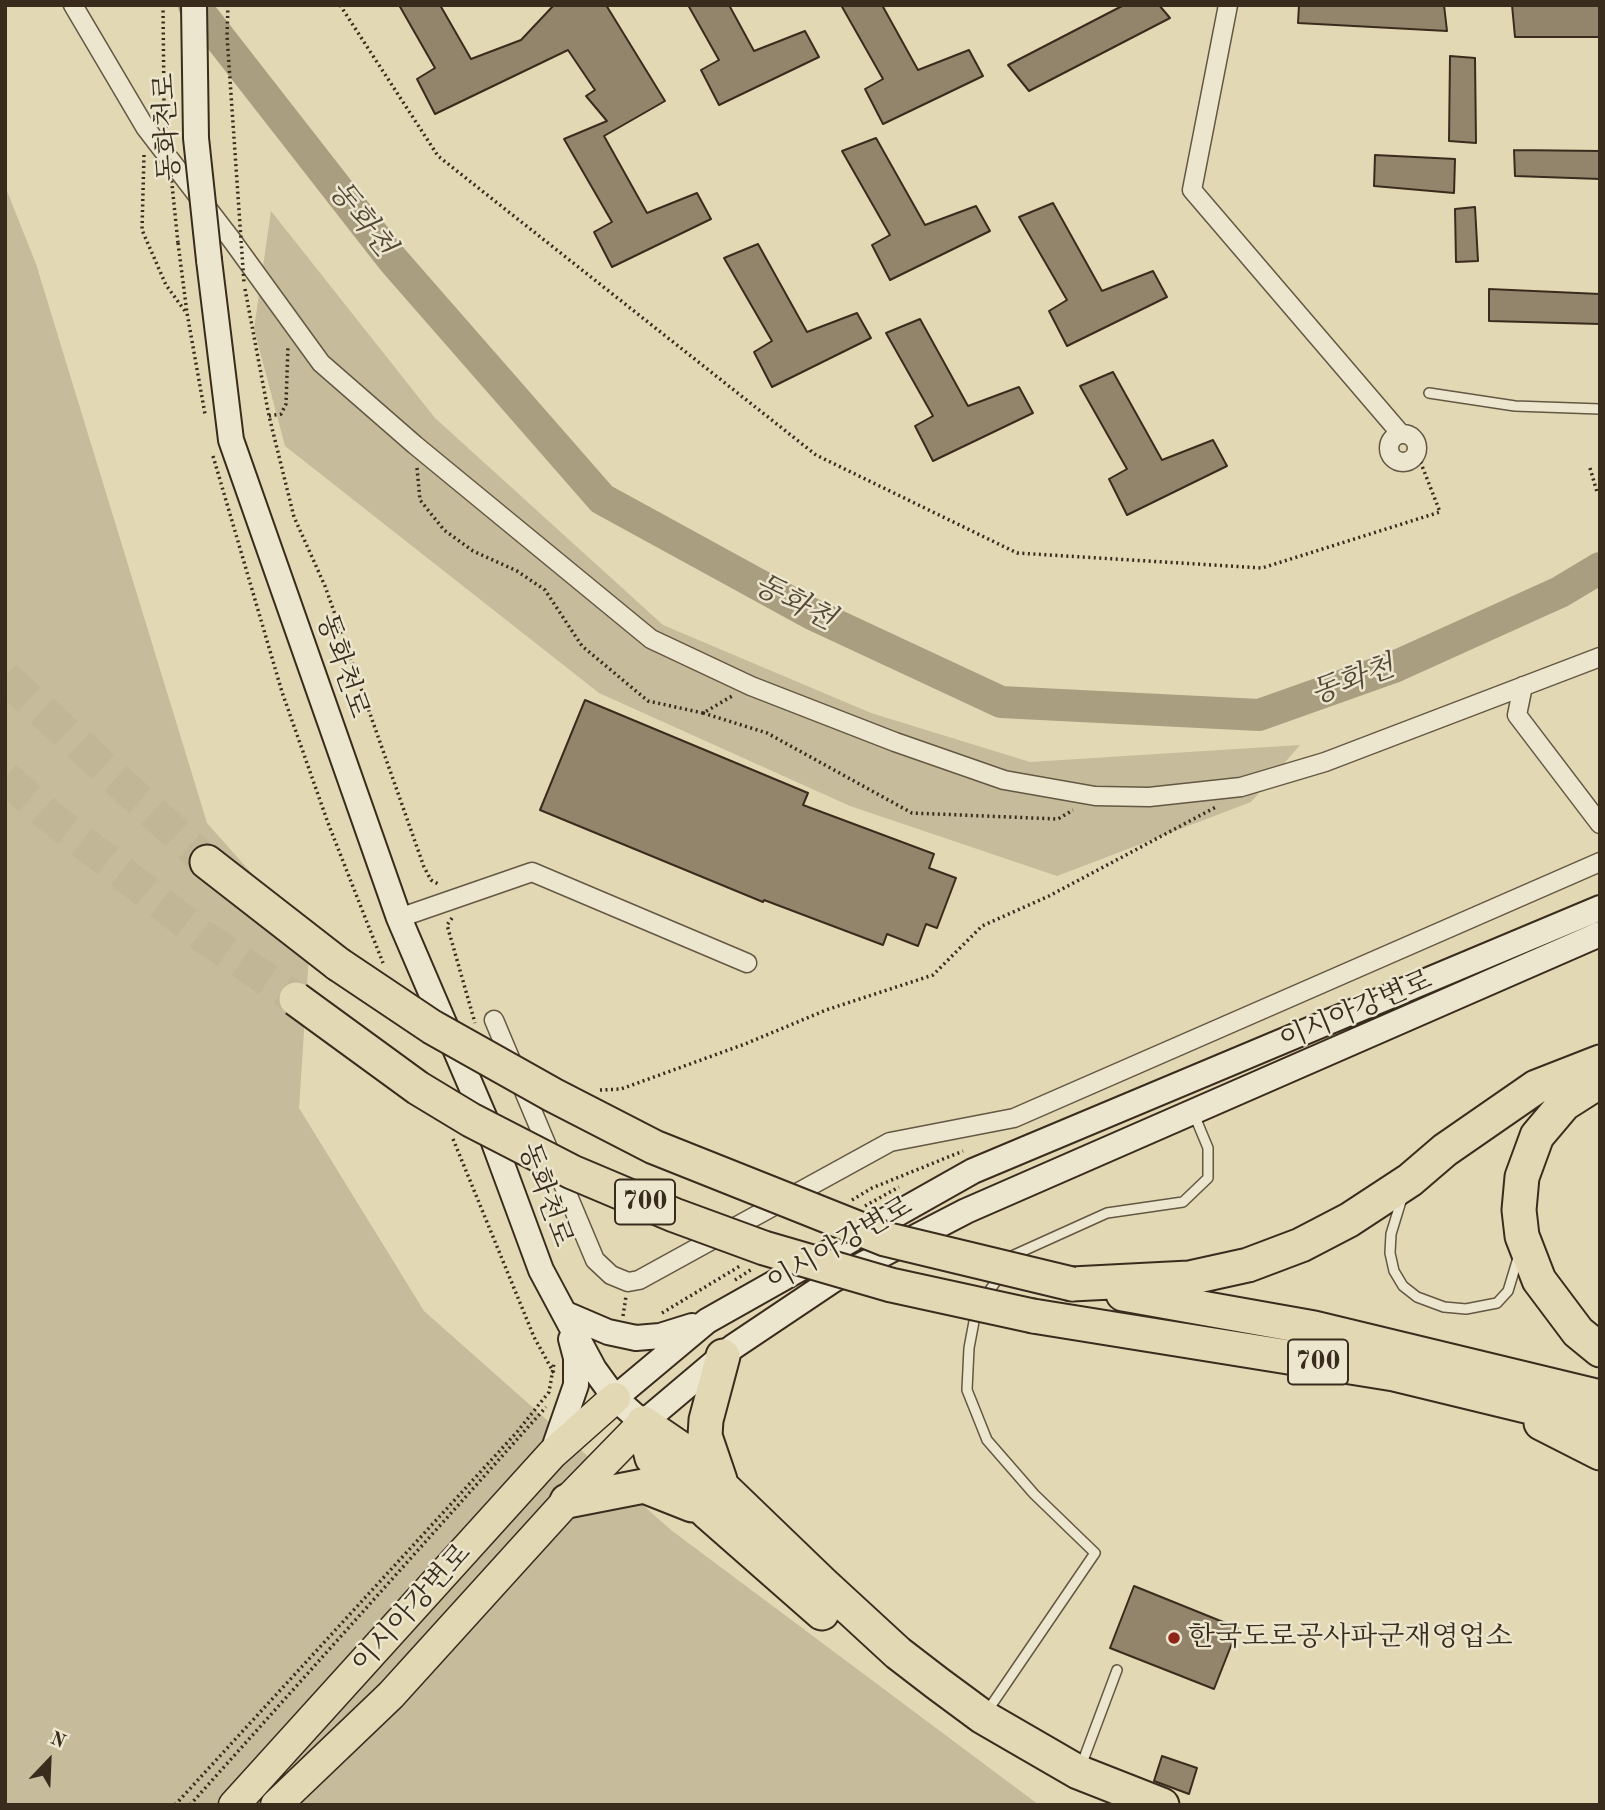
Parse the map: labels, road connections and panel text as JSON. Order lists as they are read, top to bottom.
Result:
{
  "streets": {
    "highway": ["이시아강변로", "700"],
    "main road": ["동화천로"]
  },
  "water": ["동화천"],
  "places": ["한국도로공사파군재영업소"],
  "north": "top right"
}
